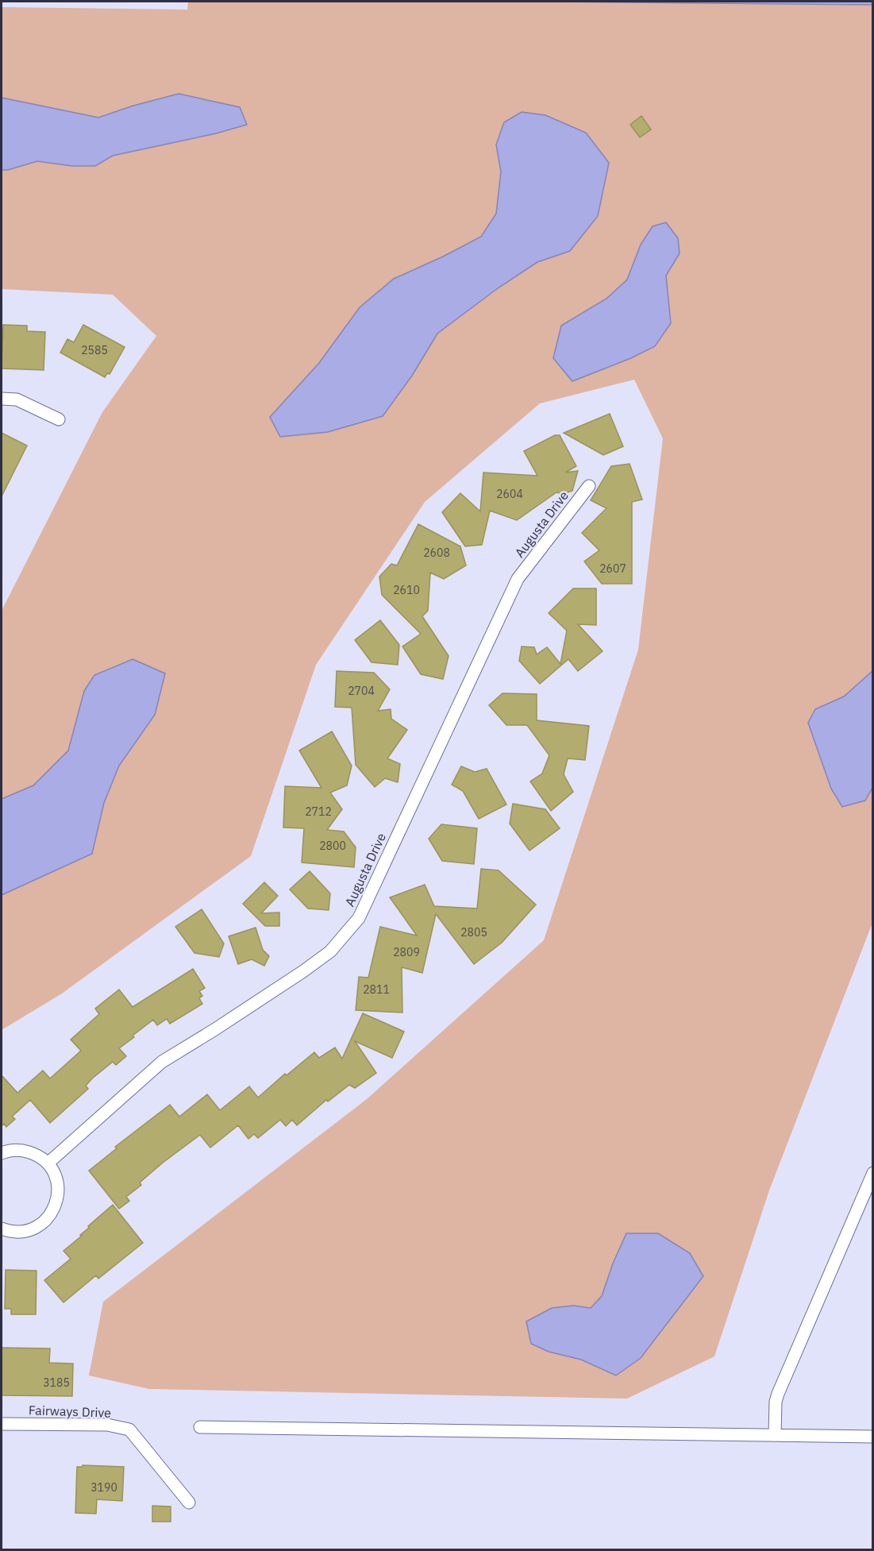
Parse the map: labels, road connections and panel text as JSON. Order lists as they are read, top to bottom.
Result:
{
  "streets": {
    "street": ["Augusta Drive", "Fairways Drive"]
  },
  "house_numbers": [
    "2585",
    "2604",
    "2608",
    "2607",
    "2610",
    "2704",
    "2712",
    "2800",
    "2805",
    "2809",
    "2811",
    "3185",
    "3190"
  ]
}
